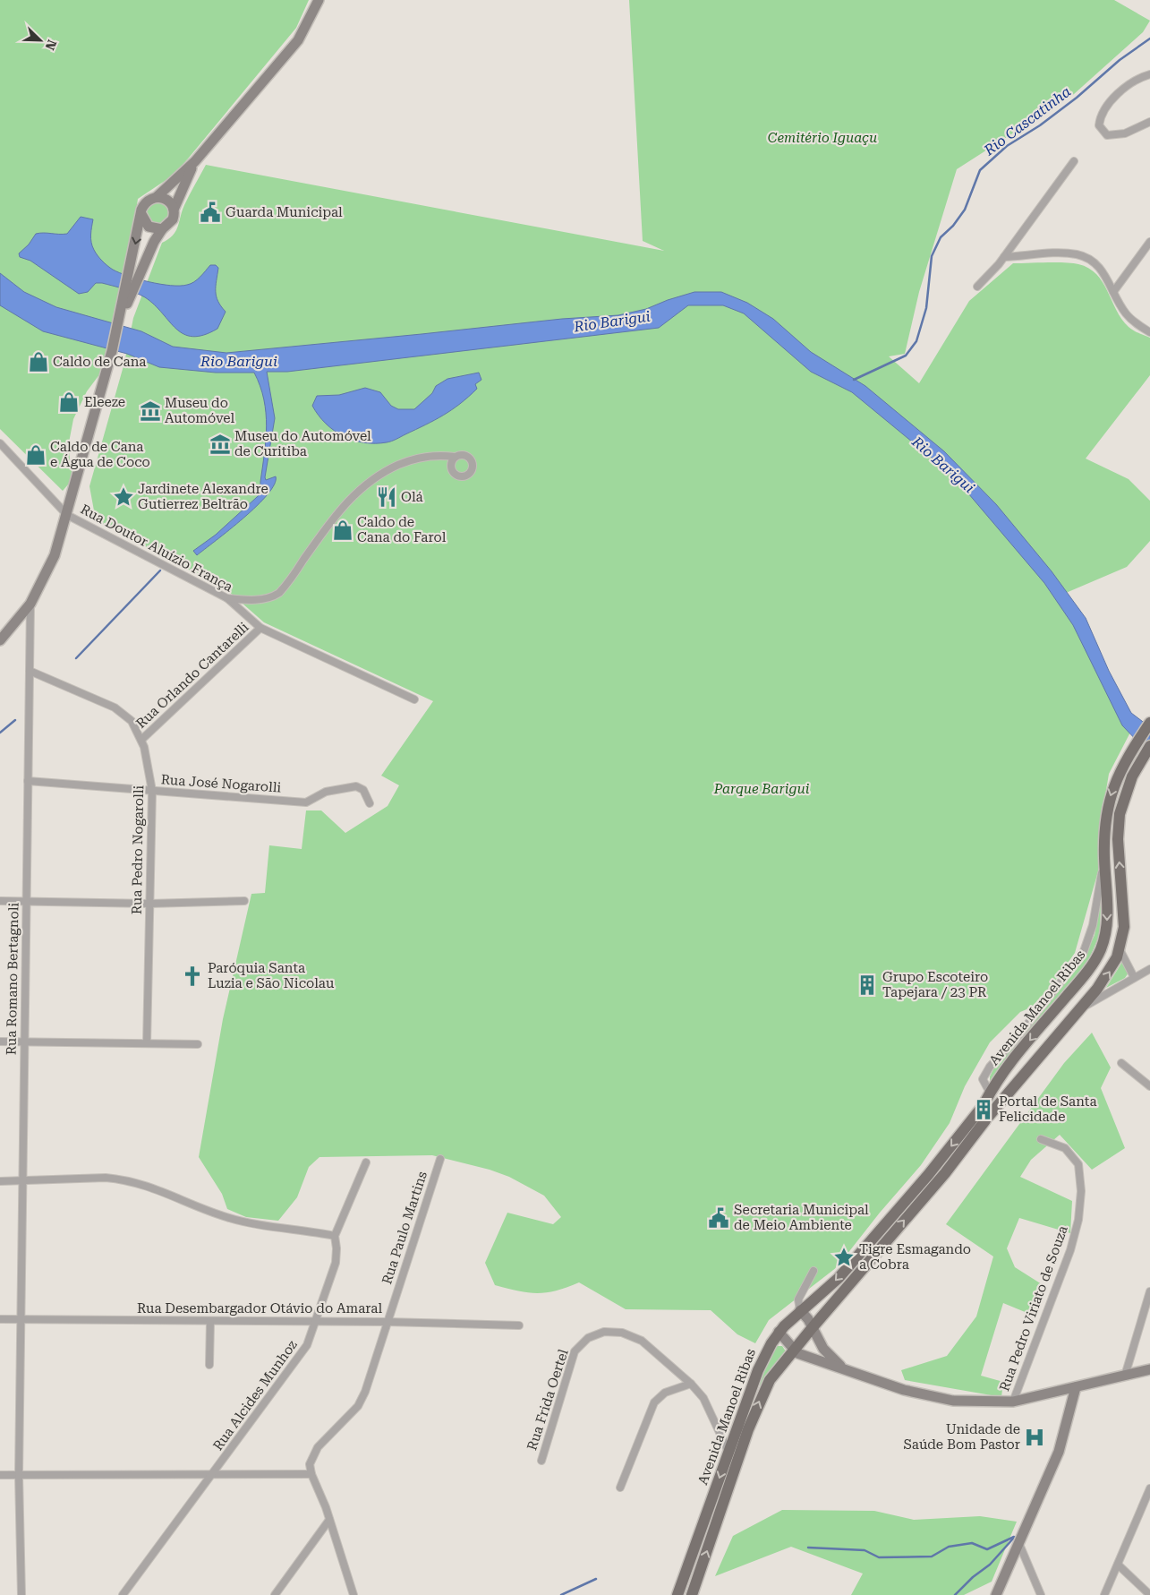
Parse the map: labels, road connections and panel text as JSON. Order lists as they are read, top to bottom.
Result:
{
  "streets": {
    "main road": ["Avenida Manoel Ribas"],
    "street": [
      "Rua Doutor Aluízio França",
      "Rua Orlando Cantarelli",
      "Rua José Nogarolli",
      "Rua Pedro Nogarolli",
      "Rua Romano Bertagnoli",
      "Rua Paulo Martins",
      "Rua Desembargador Otávio do Amaral",
      "Rua Pedro Viriato de Souza",
      "Rua Alcides Munhoz",
      "Rua Frida Oertel"
    ]
  },
  "crossings": [
    ["Rua Doutor Aluízio França", "Rua Orlando Cantarelli"],
    ["Rua Orlando Cantarelli", "Rua Pedro Nogarolli"],
    ["Rua José Nogarolli", "Rua Pedro Nogarolli"],
    ["Rua José Nogarolli", "Rua Romano Bertagnoli"],
    ["Rua Pedro Nogarolli", "Rua Romano Bertagnoli"],
    ["Rua Romano Bertagnoli", "Rua Desembargador Otávio do Amaral"],
    ["Avenida Manoel Ribas", "Rua Frida Oertel"],
    ["Rua Paulo Martins", "Rua Desembargador Otávio do Amaral"],
    ["Rua Desembargador Otávio do Amaral", "Rua Alcides Munhoz"]
  ],
  "water": ["Rio Cascatinha", "Rio Barigui"],
  "parks": ["Cemitério Iguaçu", "Parque Barigui"],
  "places": {
    "public building": ["Guarda Municipal", "Secretaria Municipal de Meio Ambiente"],
    "shop": [
      "Caldo de Cana",
      "Eleeze",
      "Caldo de Cana e Água de Coco",
      "Caldo de Cana do Farol"
    ],
    "museum": ["Museu do Automóvel", "Museu do Automóvel de Curitiba"],
    "place": ["Jardinete Alexandre Gutierrez Beltrão", "Tigre Esmagando a Cobra"],
    "restaurant": ["Olá"],
    "church": ["Paróquia Santa Luzia e São Nicolau"],
    "building": ["Grupo Escoteiro Tapejara / 23 PR", "Portal de Santa Felicidade"],
    "hospital": ["Unidade de Saúde Bom Pastor"]
  },
  "north": "bottom right"
}
